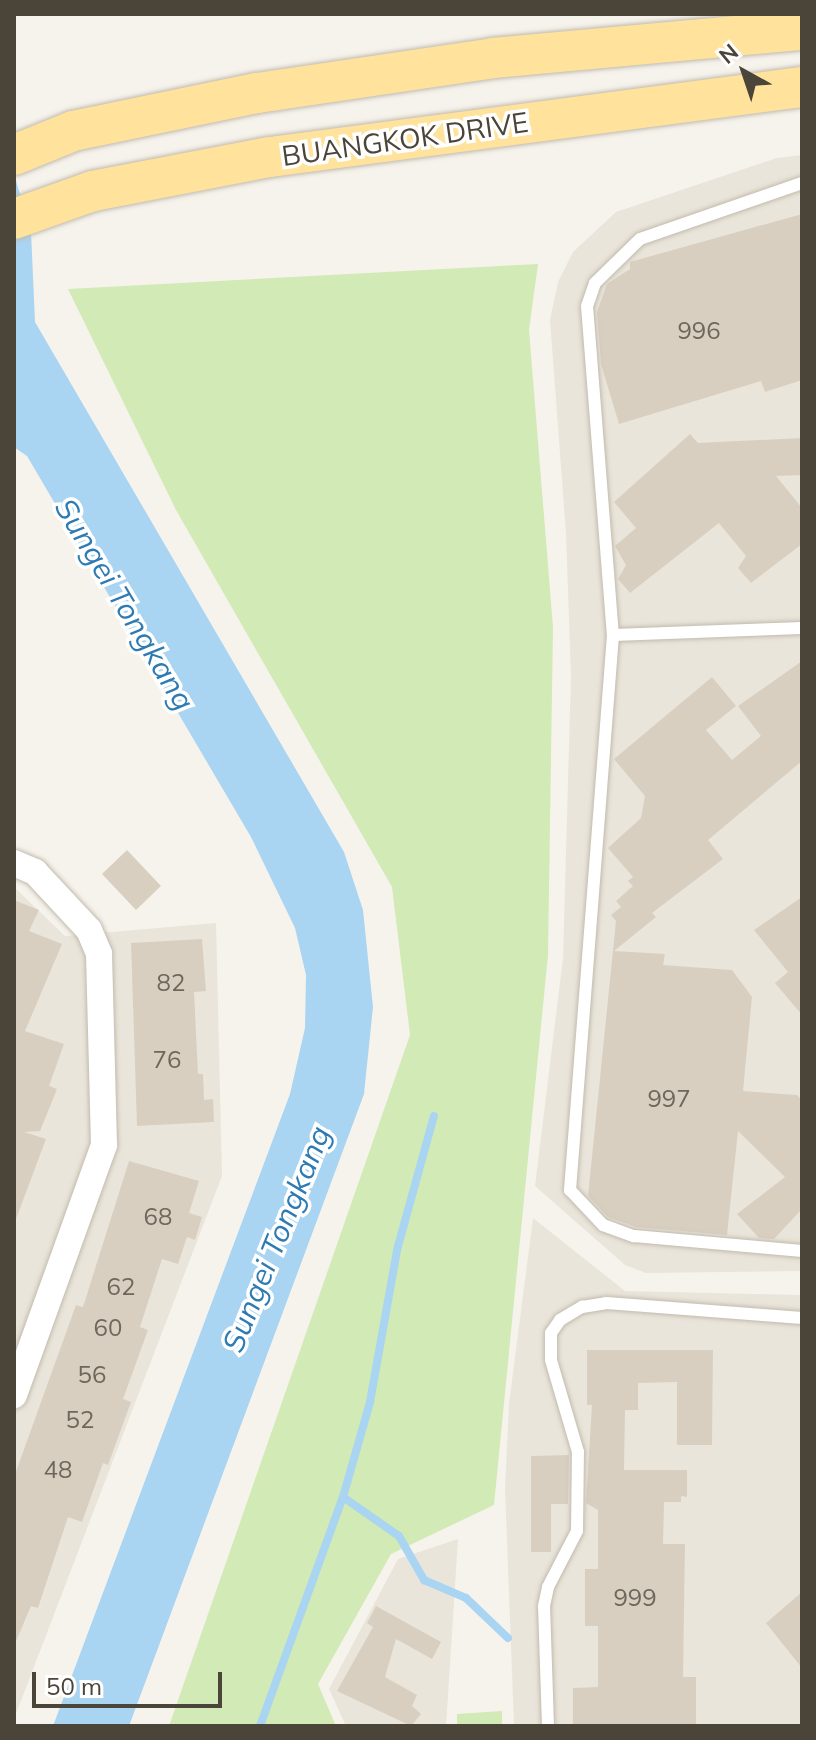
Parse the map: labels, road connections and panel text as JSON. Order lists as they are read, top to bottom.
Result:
{
  "streets": {
    "main road": ["BUANGKOK DRIVE"]
  },
  "water": ["Sungei Tongkang"],
  "house_numbers": [
    "996",
    "82",
    "76",
    "997",
    "68",
    "62",
    "60",
    "56",
    "52",
    "48",
    "999"
  ],
  "scale_bar": "50 m",
  "north": "top left"
}
